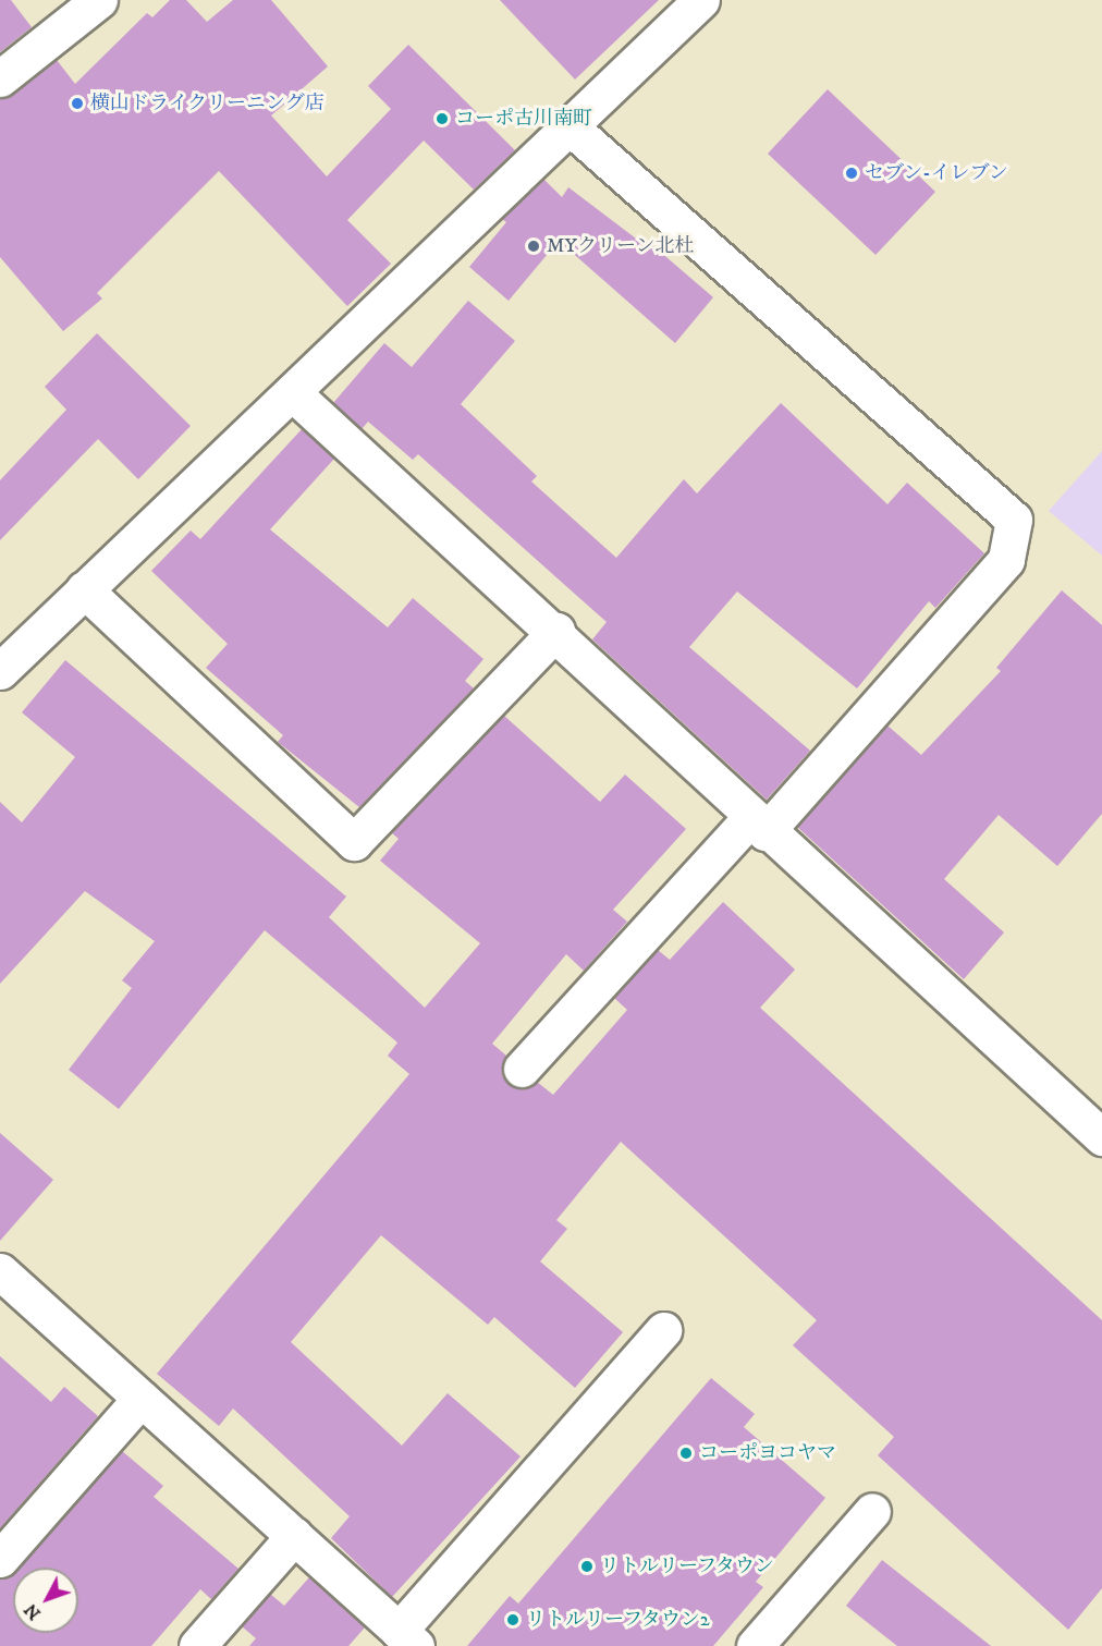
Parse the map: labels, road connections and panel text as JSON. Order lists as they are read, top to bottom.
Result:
{
  "places": [
    "横山ドライクリーニング店",
    "コーポ古川南町",
    "セブン-イレブン",
    "MYクリーン北杜",
    "コーポヨコヤマ",
    "リトルリーフタウン",
    "リトルリーフタウン2"
  ],
  "north": "bottom left"
}
